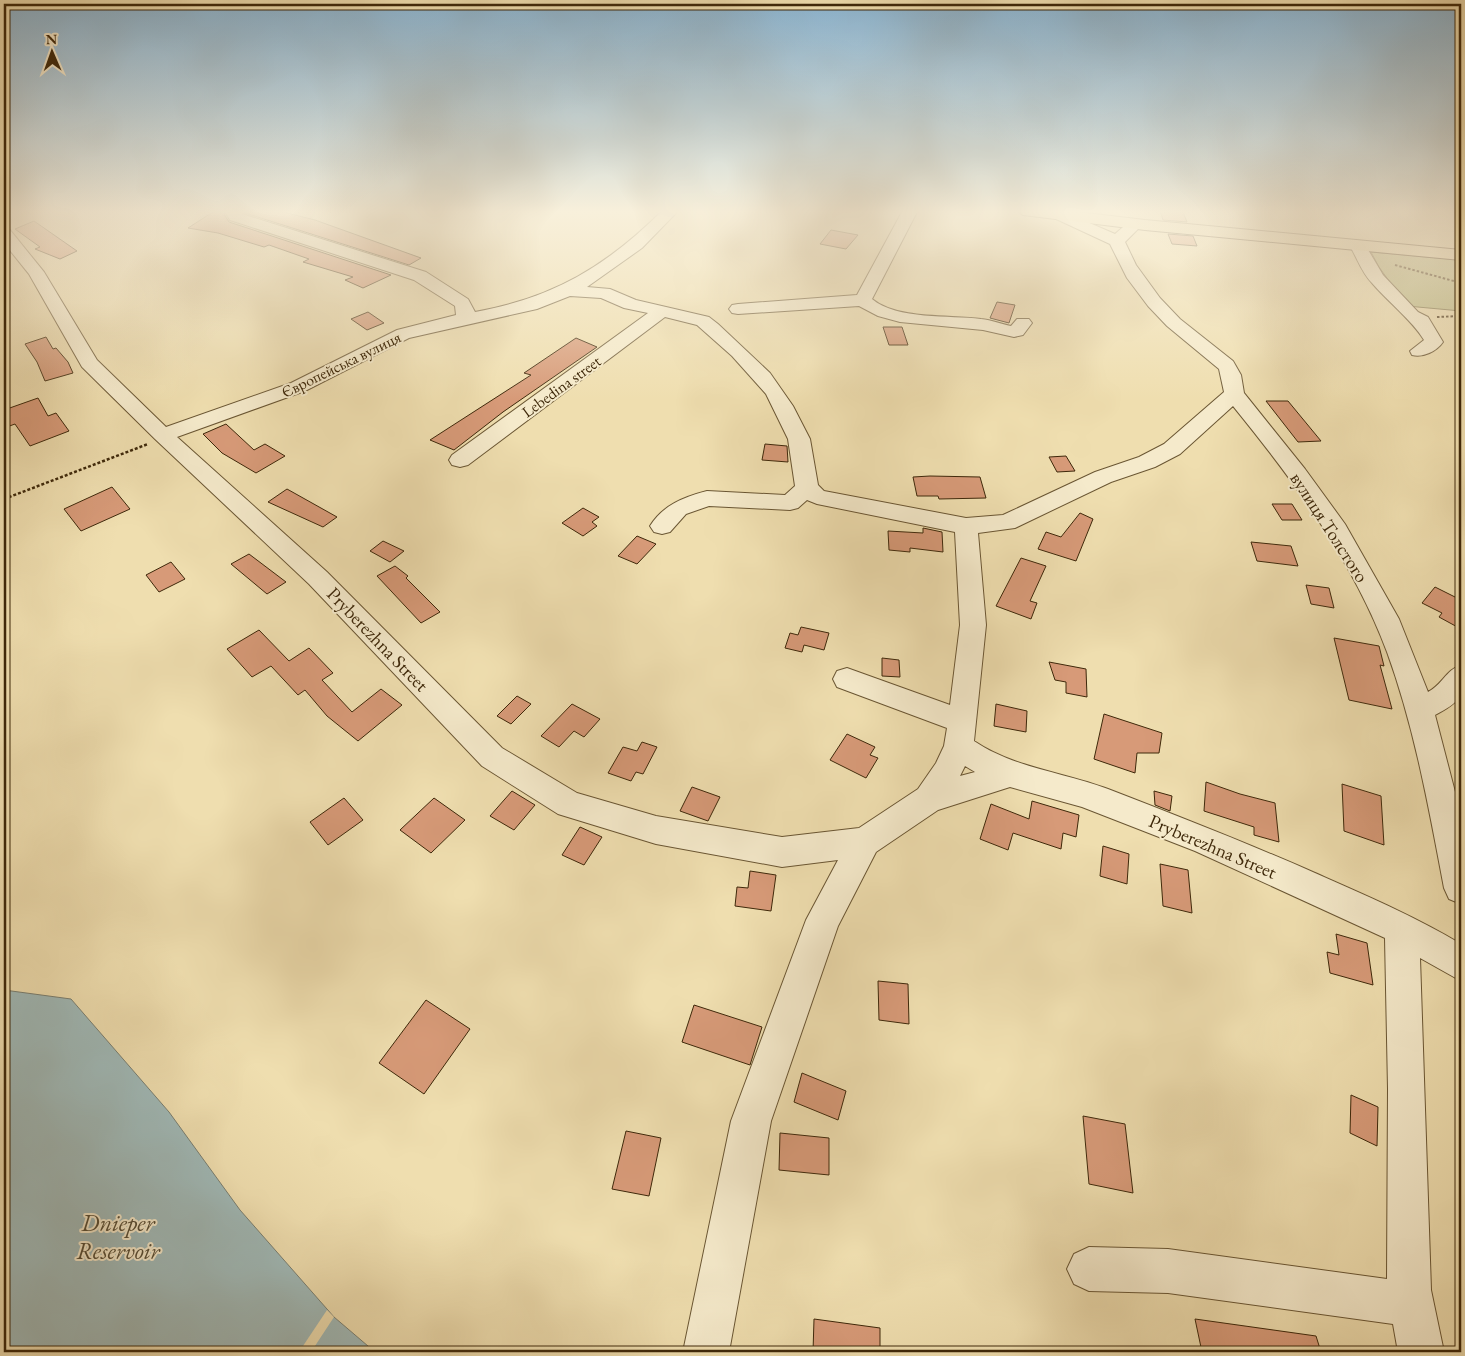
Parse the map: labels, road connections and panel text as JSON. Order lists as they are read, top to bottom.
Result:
{
  "streets": {
    "street": [
      "Європейська вулиця",
      "Lebedina street",
      "вулиця Толстого",
      "Pryberezhna Street"
    ]
  },
  "crossings": [
    ["Європейська вулиця", "Pryberezhna Street"]
  ],
  "water": ["Dnieper Reservoir"],
  "north": "top"
}
